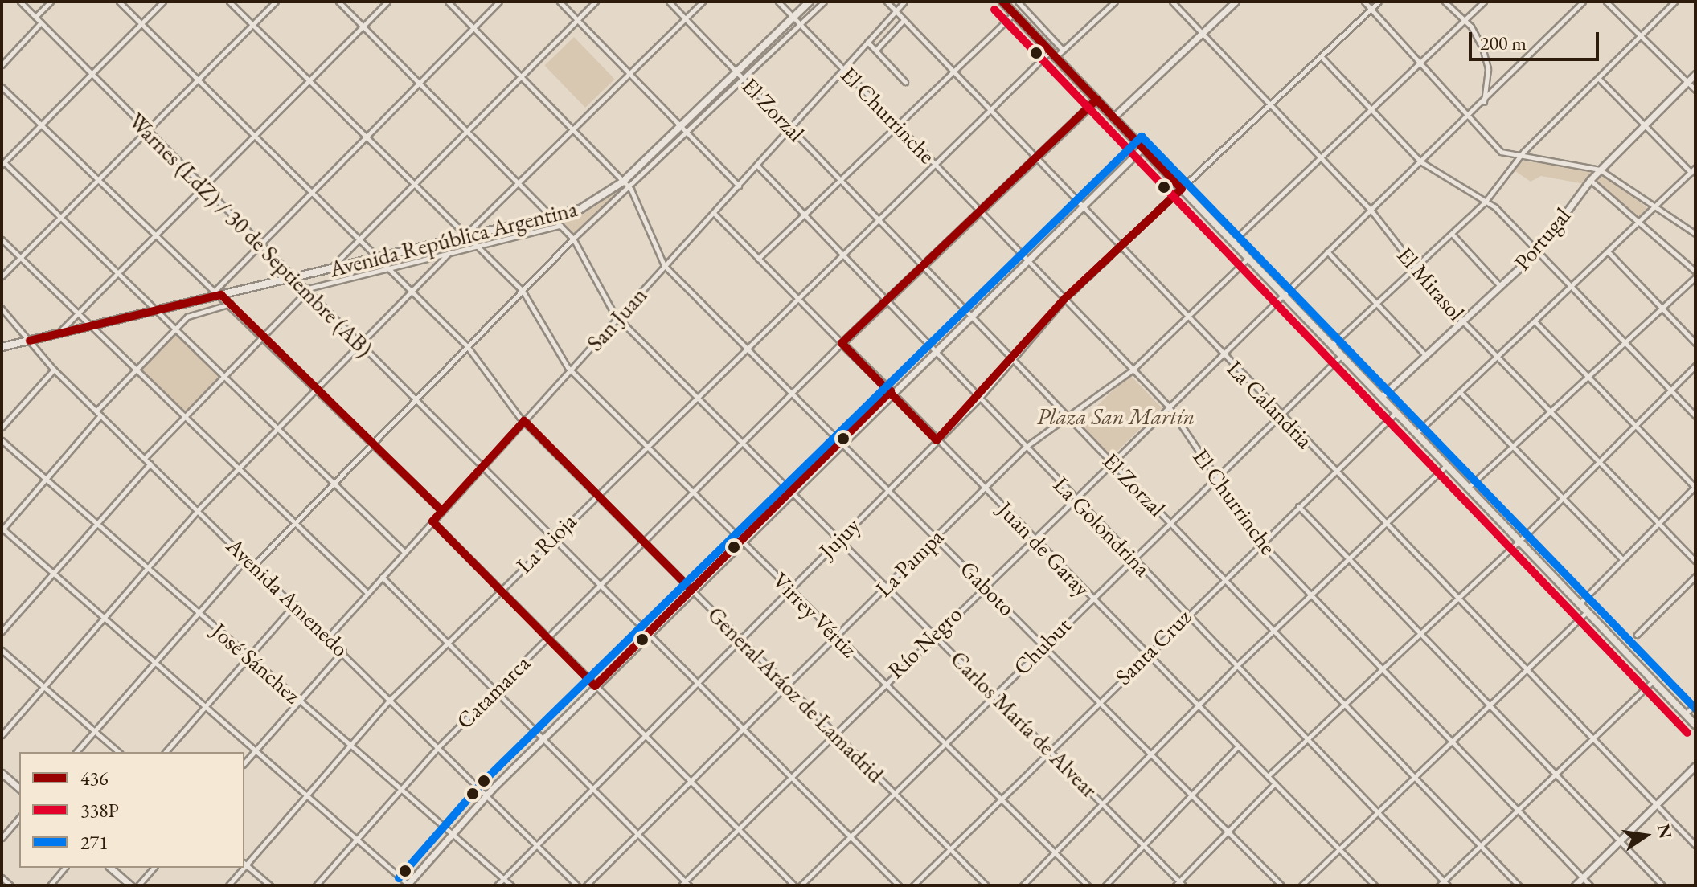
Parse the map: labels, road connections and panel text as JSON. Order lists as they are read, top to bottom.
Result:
{
  "streets": {
    "main road": ["Avenida República Argentina"],
    "street": [
      "El Zorzal",
      "El Churrinche",
      "Warnes (LdZ) / 30 de Septiembre (AB)",
      "Portugal",
      "El Mirasol",
      "San Juan",
      "La Calandria",
      "La Golondrina",
      "Jujuy",
      "La Rioja",
      "Juan de Garay",
      "La Pampa",
      "Gaboto",
      "Avenida Amenedo",
      "Virrey Vértiz",
      "Río Negro",
      "Chubut",
      "Santa Cruz",
      "José Sánchez",
      "Catamarca",
      "General Aráoz de Lamadrid",
      "Carlos María de Alvear"
    ]
  },
  "crossings": [
    ["El Zorzal", "Avenida República Argentina"],
    ["El Zorzal", "San Juan"],
    ["El Zorzal", "Jujuy"],
    ["El Zorzal", "La Rioja"],
    ["El Zorzal", "La Pampa"],
    ["El Zorzal", "Río Negro"],
    ["El Zorzal", "Chubut"],
    ["El Zorzal", "Santa Cruz"],
    ["El Churrinche", "Avenida República Argentina"],
    ["El Churrinche", "San Juan"],
    ["El Churrinche", "Jujuy"],
    ["El Churrinche", "La Rioja"],
    ["El Churrinche", "La Pampa"],
    ["El Churrinche", "Río Negro"],
    ["El Churrinche", "Chubut"],
    ["El Churrinche", "Santa Cruz"],
    ["Warnes (LdZ) / 30 de Septiembre (AB)", "Avenida República Argentina"],
    ["Warnes (LdZ) / 30 de Septiembre (AB)", "San Juan"],
    ["Warnes (LdZ) / 30 de Septiembre (AB)", "Jujuy"],
    ["Warnes (LdZ) / 30 de Septiembre (AB)", "La Rioja"],
    ["Warnes (LdZ) / 30 de Septiembre (AB)", "La Pampa"],
    ["Warnes (LdZ) / 30 de Septiembre (AB)", "Río Negro"],
    ["Warnes (LdZ) / 30 de Septiembre (AB)", "Chubut"],
    ["Warnes (LdZ) / 30 de Septiembre (AB)", "Catamarca"],
    ["Avenida República Argentina", "Avenida Amenedo"],
    ["Avenida República Argentina", "Virrey Vértiz"],
    ["Avenida República Argentina", "General Aráoz de Lamadrid"],
    ["Avenida República Argentina", "Carlos María de Alvear"],
    ["Portugal", "El Mirasol"],
    ["El Mirasol", "Jujuy"],
    ["El Mirasol", "Río Negro"],
    ["San Juan", "La Calandria"],
    ["San Juan", "La Golondrina"],
    ["San Juan", "Juan de Garay"],
    ["San Juan", "Gaboto"],
    ["San Juan", "Avenida Amenedo"],
    ["San Juan", "Virrey Vértiz"],
    ["San Juan", "General Aráoz de Lamadrid"],
    ["San Juan", "Carlos María de Alvear"],
    ["La Calandria", "Jujuy"],
    ["La Calandria", "La Rioja"],
    ["La Calandria", "La Pampa"],
    ["La Calandria", "Río Negro"],
    ["La Calandria", "Chubut"],
    ["La Calandria", "Santa Cruz"],
    ["La Golondrina", "Jujuy"],
    ["La Golondrina", "La Rioja"],
    ["La Golondrina", "La Pampa"],
    ["La Golondrina", "Río Negro"],
    ["La Golondrina", "Chubut"],
    ["La Golondrina", "Santa Cruz"],
    ["Jujuy", "Juan de Garay"],
    ["Jujuy", "Gaboto"],
    ["Jujuy", "Avenida Amenedo"],
    ["Jujuy", "Virrey Vértiz"],
    ["Jujuy", "José Sánchez"],
    ["Jujuy", "General Aráoz de Lamadrid"],
    ["Jujuy", "Carlos María de Alvear"],
    ["La Rioja", "Juan de Garay"],
    ["La Rioja", "Gaboto"],
    ["La Rioja", "Avenida Amenedo"],
    ["La Rioja", "Virrey Vértiz"],
    ["La Rioja", "José Sánchez"],
    ["La Rioja", "General Aráoz de Lamadrid"],
    ["La Rioja", "Carlos María de Alvear"],
    ["Juan de Garay", "La Pampa"],
    ["Juan de Garay", "Río Negro"],
    ["Juan de Garay", "Chubut"],
    ["Juan de Garay", "Santa Cruz"],
    ["Juan de Garay", "Catamarca"],
    ["La Pampa", "Gaboto"],
    ["La Pampa", "Virrey Vértiz"],
    ["La Pampa", "General Aráoz de Lamadrid"],
    ["La Pampa", "Carlos María de Alvear"],
    ["Gaboto", "Río Negro"],
    ["Gaboto", "Chubut"],
    ["Gaboto", "Santa Cruz"],
    ["Gaboto", "Catamarca"],
    ["Avenida Amenedo", "Catamarca"],
    ["Virrey Vértiz", "Río Negro"],
    ["Virrey Vértiz", "Chubut"],
    ["Virrey Vértiz", "Santa Cruz"],
    ["Virrey Vértiz", "Catamarca"],
    ["Río Negro", "General Aráoz de Lamadrid"],
    ["Río Negro", "Carlos María de Alvear"],
    ["Chubut", "General Aráoz de Lamadrid"],
    ["Chubut", "Carlos María de Alvear"],
    ["Santa Cruz", "General Aráoz de Lamadrid"],
    ["Santa Cruz", "Carlos María de Alvear"],
    ["José Sánchez", "Catamarca"],
    ["Catamarca", "General Aráoz de Lamadrid"],
    ["Catamarca", "Carlos María de Alvear"]
  ],
  "parks": ["Plaza San Martín"],
  "lines": ["transit line 436", "transit line 338P", "transit line 271"],
  "legend": ["436", "338P", "271"],
  "scale_bar": "200 m",
  "north": "right"
}
